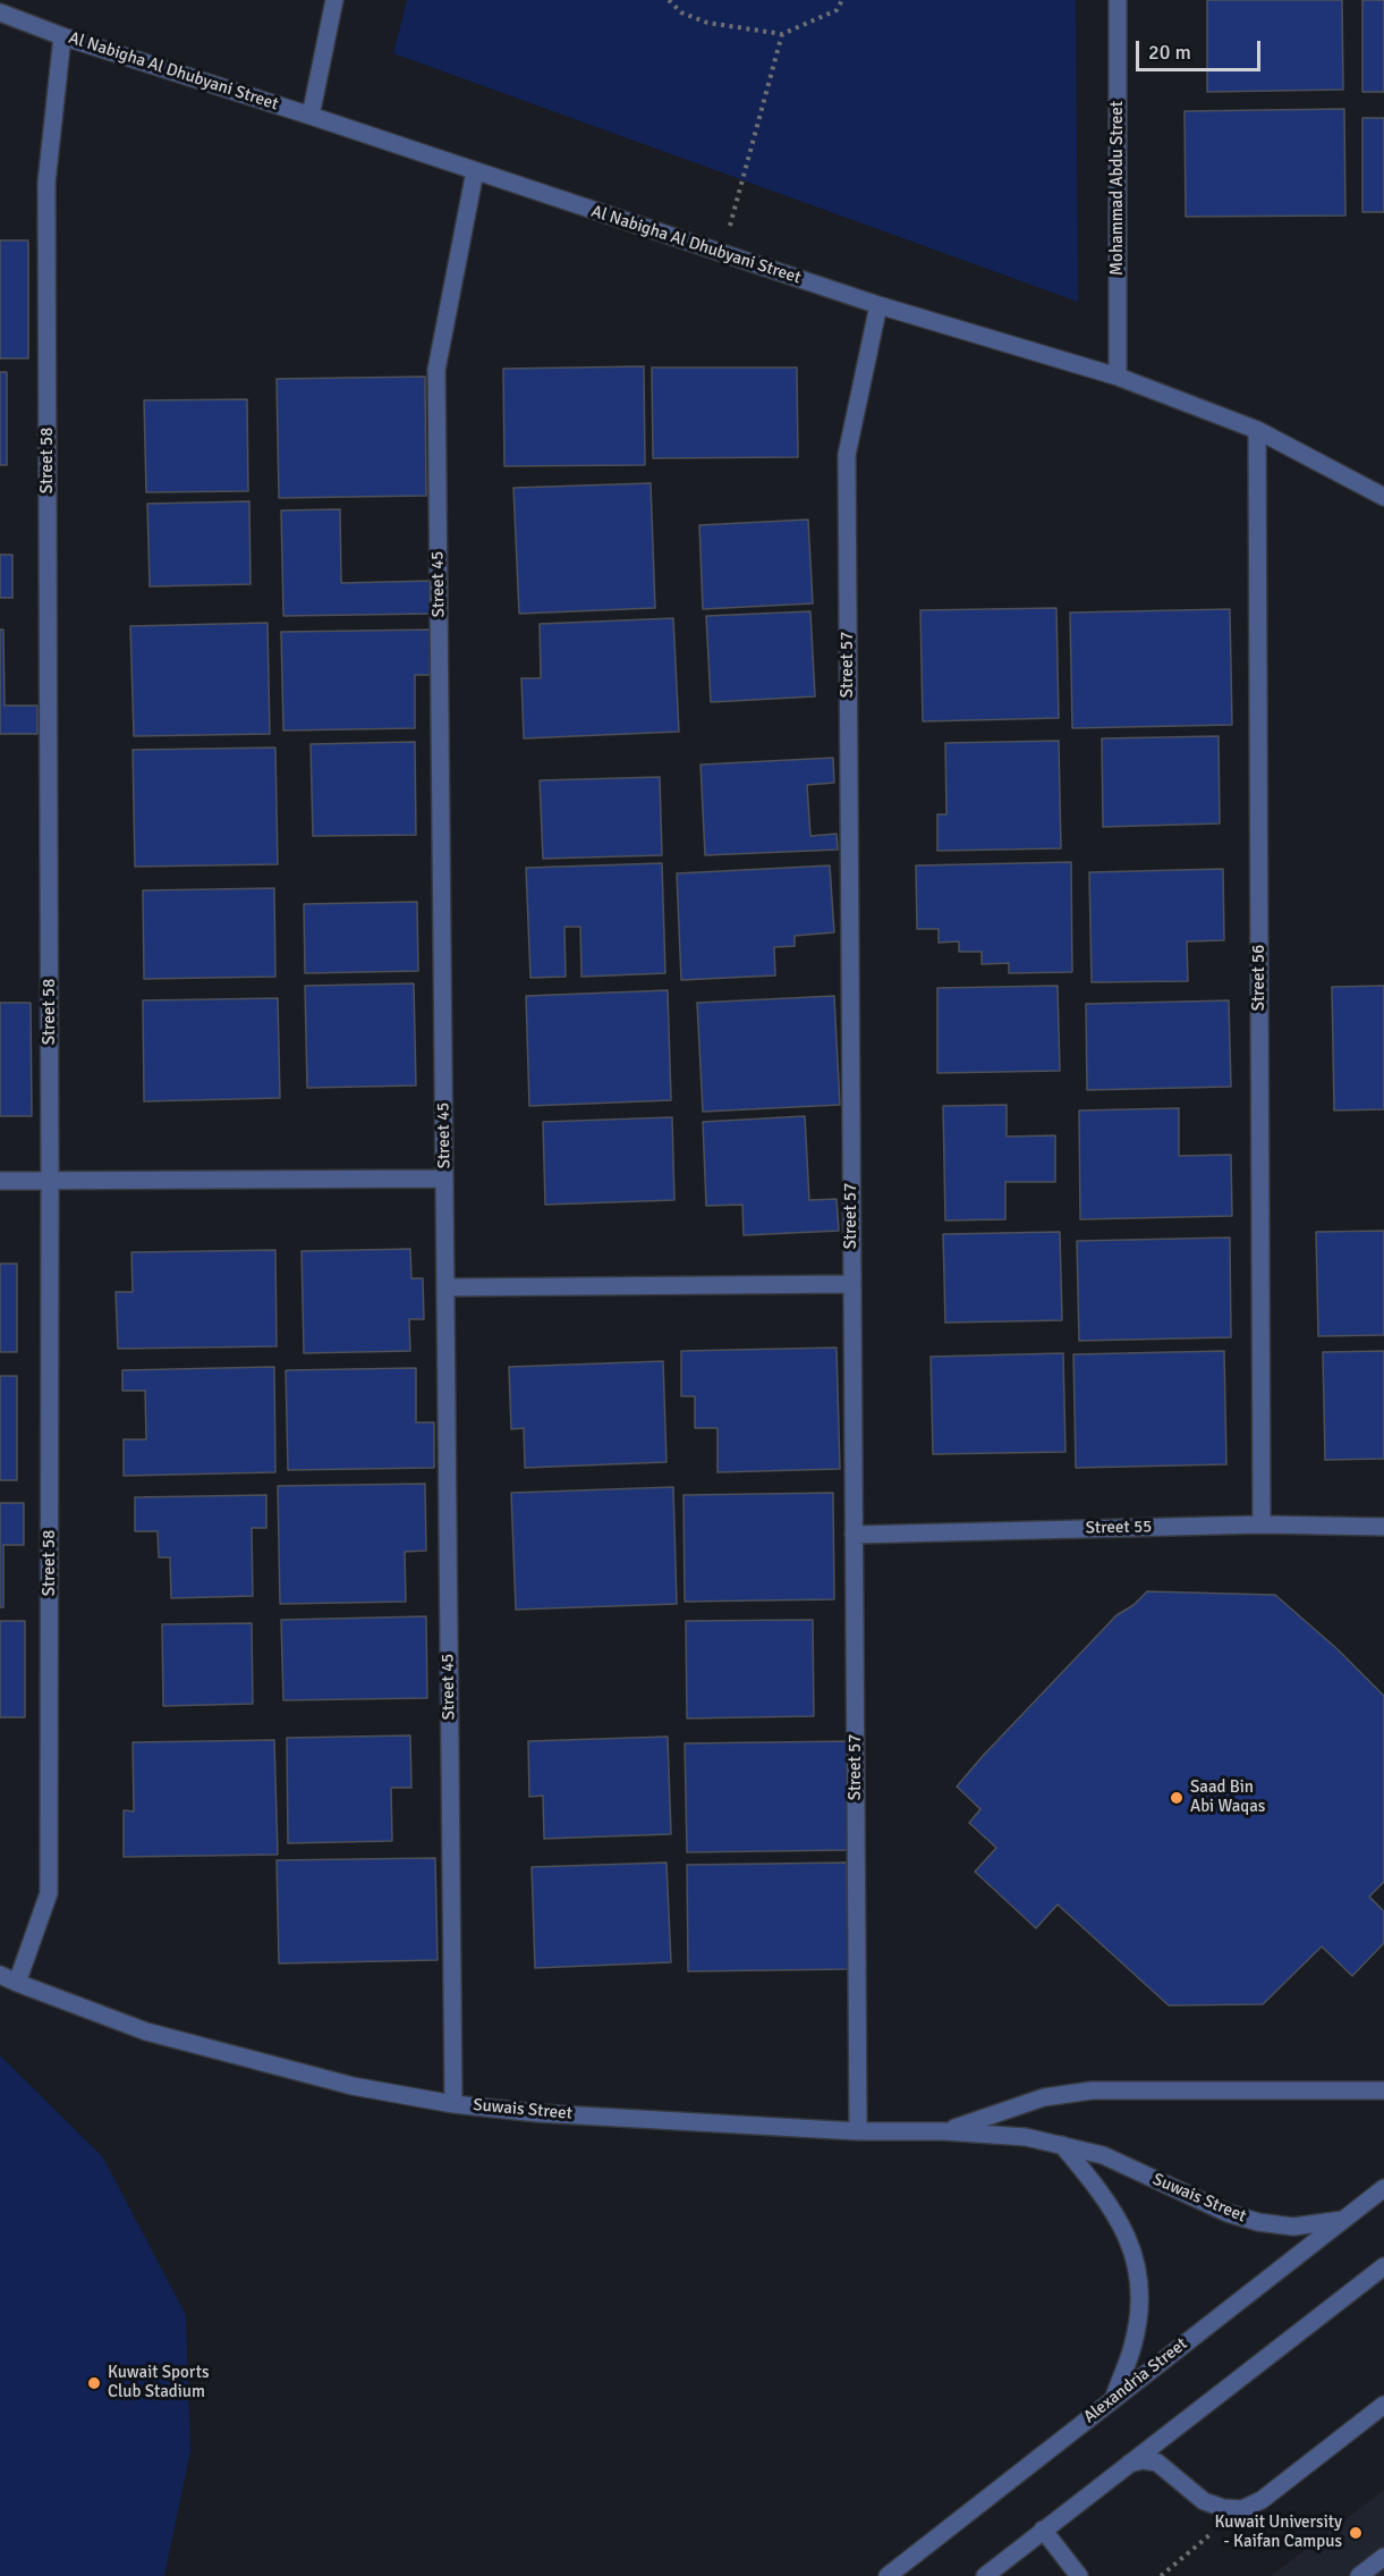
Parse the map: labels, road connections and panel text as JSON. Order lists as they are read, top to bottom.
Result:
{
  "streets": {
    "street": [
      "Al Nabigha Al Dhubyani Street",
      "Mohammad Abdu Street",
      "Street 58",
      "Street 45",
      "Street 57",
      "Street 56",
      "Street 55",
      "Suwais Street",
      "Alexandria Street"
    ]
  },
  "crossings": [
    ["Al Nabigha Al Dhubyani Street", "Mohammad Abdu Street"],
    ["Al Nabigha Al Dhubyani Street", "Street 58"],
    ["Al Nabigha Al Dhubyani Street", "Street 45"],
    ["Al Nabigha Al Dhubyani Street", "Street 57"],
    ["Al Nabigha Al Dhubyani Street", "Street 56"],
    ["Street 58", "Suwais Street"],
    ["Street 45", "Suwais Street"],
    ["Street 57", "Street 55"],
    ["Street 57", "Suwais Street"],
    ["Street 56", "Street 55"],
    ["Suwais Street", "Alexandria Street"]
  ],
  "places": ["Saad Bin Abi Waqas", "Kuwait Sports Club Stadium", "Kuwait University - Kaifan Campus"],
  "scale_bar": "20 m"
}
